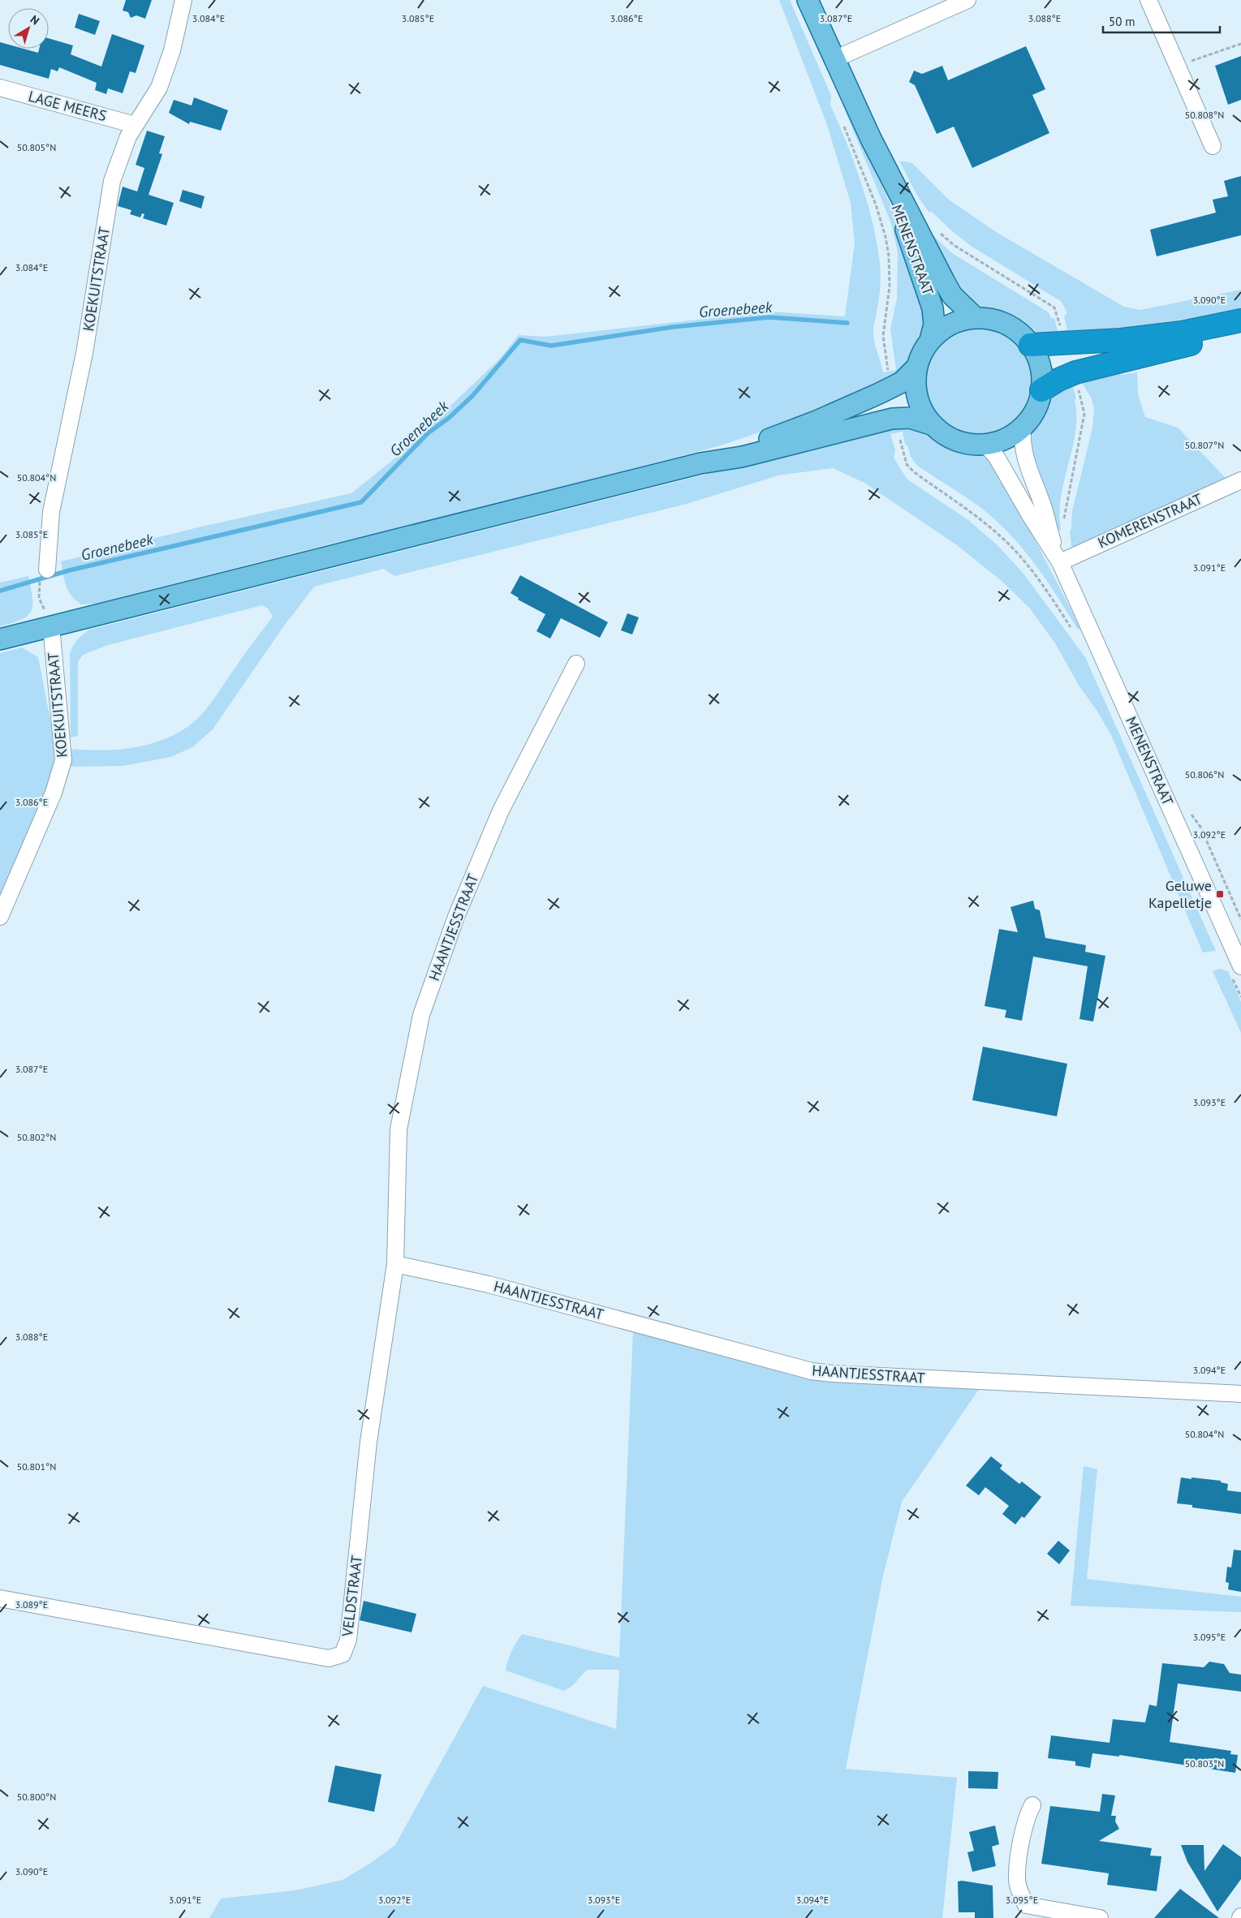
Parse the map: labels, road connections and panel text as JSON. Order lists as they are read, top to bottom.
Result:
{
  "streets": {
    "main road": ["MENENSTRAAT"],
    "street": [
      "LAGE MEERS",
      "KOEKUITSTRAAT",
      "KOMERENSTRAAT",
      "HAANTJESSTRAAT",
      "VELDSTRAAT"
    ]
  },
  "crossings": [
    ["LAGE MEERS", "KOEKUITSTRAAT"],
    ["MENENSTRAAT", "KOMERENSTRAAT"],
    ["HAANTJESSTRAAT", "VELDSTRAAT"]
  ],
  "water": ["Groenebeek"],
  "places": {
    "transit": ["Geluwe Kapelletje"]
  },
  "scale_bar": "50 m",
  "north": "top right",
  "coordinates": [
    "3.084°E",
    "3.086°E",
    "3.087°E",
    "3.088°E",
    "3.085°E",
    "50.808°N",
    "50.805°N",
    "3.090°E",
    "50.807°N",
    "50.804°N",
    "3.091°E",
    "50.806°N",
    "3.092°E",
    "3.093°E",
    "50.802°N",
    "3.094°E",
    "50.801°N",
    "3.089°E",
    "3.095°E",
    "50.803°N",
    "50.800°N"
  ]
}
